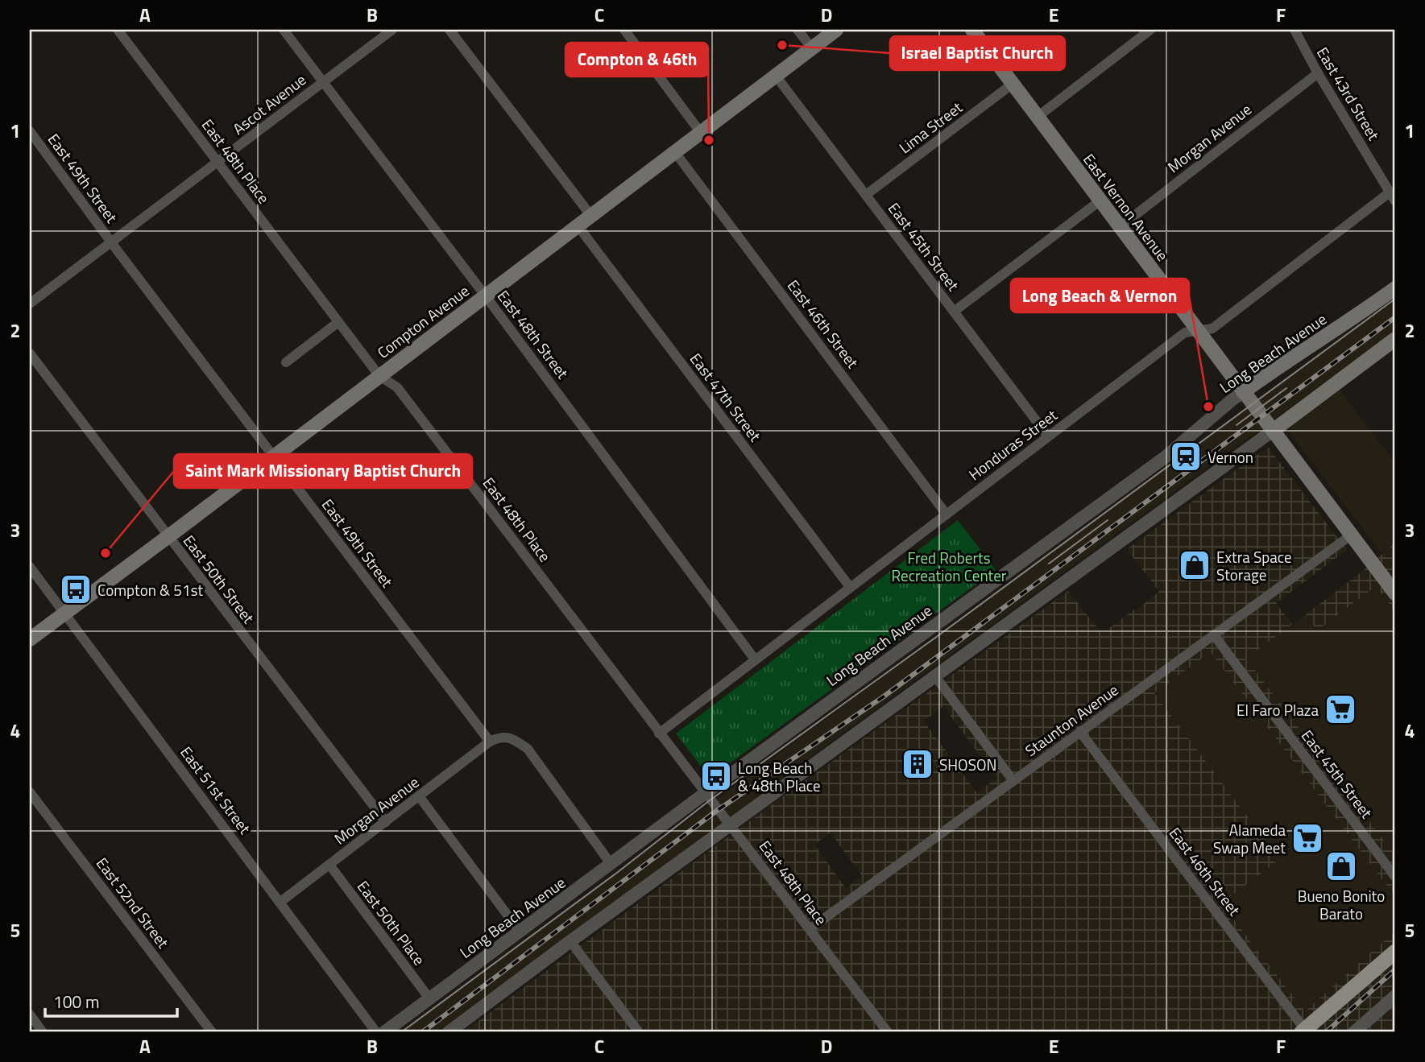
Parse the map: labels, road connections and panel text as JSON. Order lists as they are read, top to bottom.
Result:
{
  "streets": {
    "main road": ["East Vernon Avenue", "Compton Avenue", "Long Beach Avenue"],
    "street": [
      "East 43rd Street",
      "Ascot Avenue",
      "Lima Street",
      "Morgan Avenue",
      "East 48th Place",
      "East 49th Street",
      "East 45th Street",
      "East 46th Street",
      "East 48th Street",
      "East 47th Street",
      "Honduras Street",
      "East 50th Street",
      "Staunton Avenue",
      "East 51st Street",
      "East 52nd Street",
      "East 50th Place"
    ]
  },
  "crossings": [
    ["East 43rd Street", "Morgan Avenue"],
    ["East 43rd Street", "Honduras Street"],
    ["Ascot Avenue", "East 48th Place"],
    ["Ascot Avenue", "East 49th Street"],
    ["Ascot Avenue", "East 48th Street"],
    ["Lima Street", "East Vernon Avenue"],
    ["Lima Street", "East 45th Street"],
    ["Morgan Avenue", "East 49th Street"],
    ["Morgan Avenue", "East Vernon Avenue"],
    ["Morgan Avenue", "East 50th Street"],
    ["Morgan Avenue", "East 51st Street"],
    ["Morgan Avenue", "East 50th Place"],
    ["East 48th Place", "Compton Avenue"],
    ["East 48th Place", "Long Beach Avenue"],
    ["East 48th Place", "Honduras Street"],
    ["East 48th Place", "Staunton Avenue"],
    ["East 49th Street", "Compton Avenue"],
    ["East Vernon Avenue", "Long Beach Avenue"],
    ["East Vernon Avenue", "Honduras Street"],
    ["East Vernon Avenue", "Staunton Avenue"],
    ["East 45th Street", "Compton Avenue"],
    ["East 45th Street", "Honduras Street"],
    ["East 45th Street", "Staunton Avenue"],
    ["Compton Avenue", "East 46th Street"],
    ["Compton Avenue", "East 48th Street"],
    ["Compton Avenue", "East 47th Street"],
    ["Compton Avenue", "East 50th Street"],
    ["Compton Avenue", "East 51st Street"],
    ["East 46th Street", "Honduras Street"],
    ["East 46th Street", "Staunton Avenue"],
    ["East 48th Street", "Honduras Street"],
    ["Long Beach Avenue", "East 50th Place"],
    ["East 47th Street", "Honduras Street"]
  ],
  "parks": ["Fred Roberts Recreation Center"],
  "places": {
    "other": [
      "Israel Baptist Church",
      "Compton & 46th",
      "Long Beach & Vernon",
      "Saint Mark Missionary Baptist Church"
    ],
    "station": ["Vernon"],
    "shop": ["Extra Space Storage", "Bueno Bonito Barato"],
    "bus stop": ["Compton & 51st", "Long Beach & 48th Place"],
    "supermarket": ["El Faro Plaza", "Alameda Swap Meet"],
    "building": ["SHOSON"]
  },
  "scale_bar": "100 m",
  "grid": {
    "columns": [
      "A",
      "B",
      "C",
      "D",
      "E",
      "F"
    ],
    "rows": [
      "1",
      "2",
      "3",
      "4",
      "5"
    ]
  }
}
